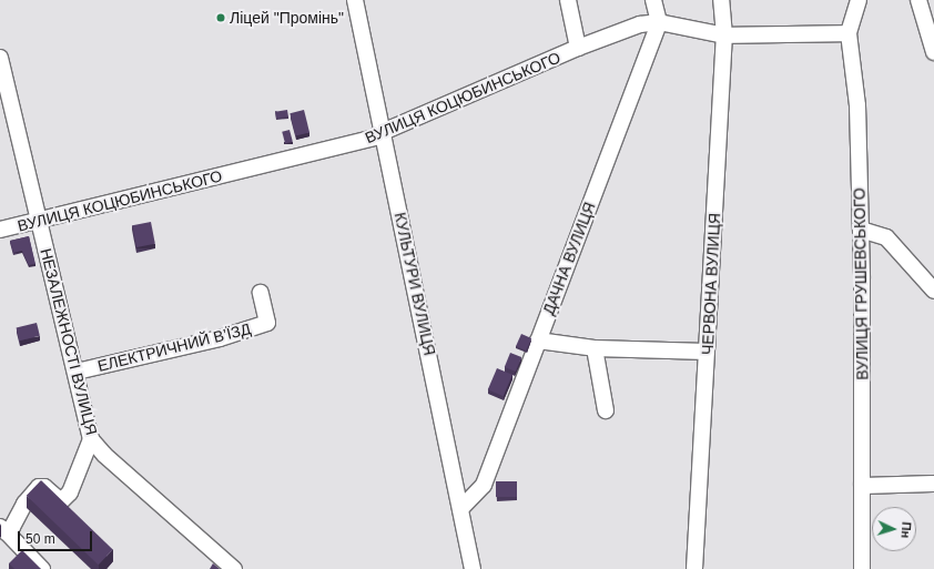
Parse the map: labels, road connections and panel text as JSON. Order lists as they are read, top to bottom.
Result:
{
  "streets": {
    "street": [
      "ВУЛИЦЯ КОЦЮБИНСЬКОГО",
      "ДАЧНА ВУЛИЦЯ",
      "КУЛЬТУРИ ВУЛИЦЯ",
      "ЧЕРВОНА ВУЛИЦЯ",
      "ВУЛИЦЯ ГРУШЕВСЬКОГО",
      "НЕЗАЛЕЖНОСТІ ВУЛИЦЯ",
      "ЕЛЕКТРИЧНИЙ В’ЇЗД"
    ]
  },
  "crossings": [
    ["ВУЛИЦЯ КОЦЮБИНСЬКОГО", "ДАЧНА ВУЛИЦЯ"],
    ["ВУЛИЦЯ КОЦЮБИНСЬКОГО", "КУЛЬТУРИ ВУЛИЦЯ"],
    ["ВУЛИЦЯ КОЦЮБИНСЬКОГО", "ЧЕРВОНА ВУЛИЦЯ"],
    ["ВУЛИЦЯ КОЦЮБИНСЬКОГО", "ВУЛИЦЯ ГРУШЕВСЬКОГО"],
    ["ВУЛИЦЯ КОЦЮБИНСЬКОГО", "НЕЗАЛЕЖНОСТІ ВУЛИЦЯ"],
    ["ДАЧНА ВУЛИЦЯ", "КУЛЬТУРИ ВУЛИЦЯ"],
    ["НЕЗАЛЕЖНОСТІ ВУЛИЦЯ", "ЕЛЕКТРИЧНИЙ В’ЇЗД"]
  ],
  "places": ["Ліцей \"Промінь\""],
  "scale_bar": "50 m",
  "north": "right"
}
